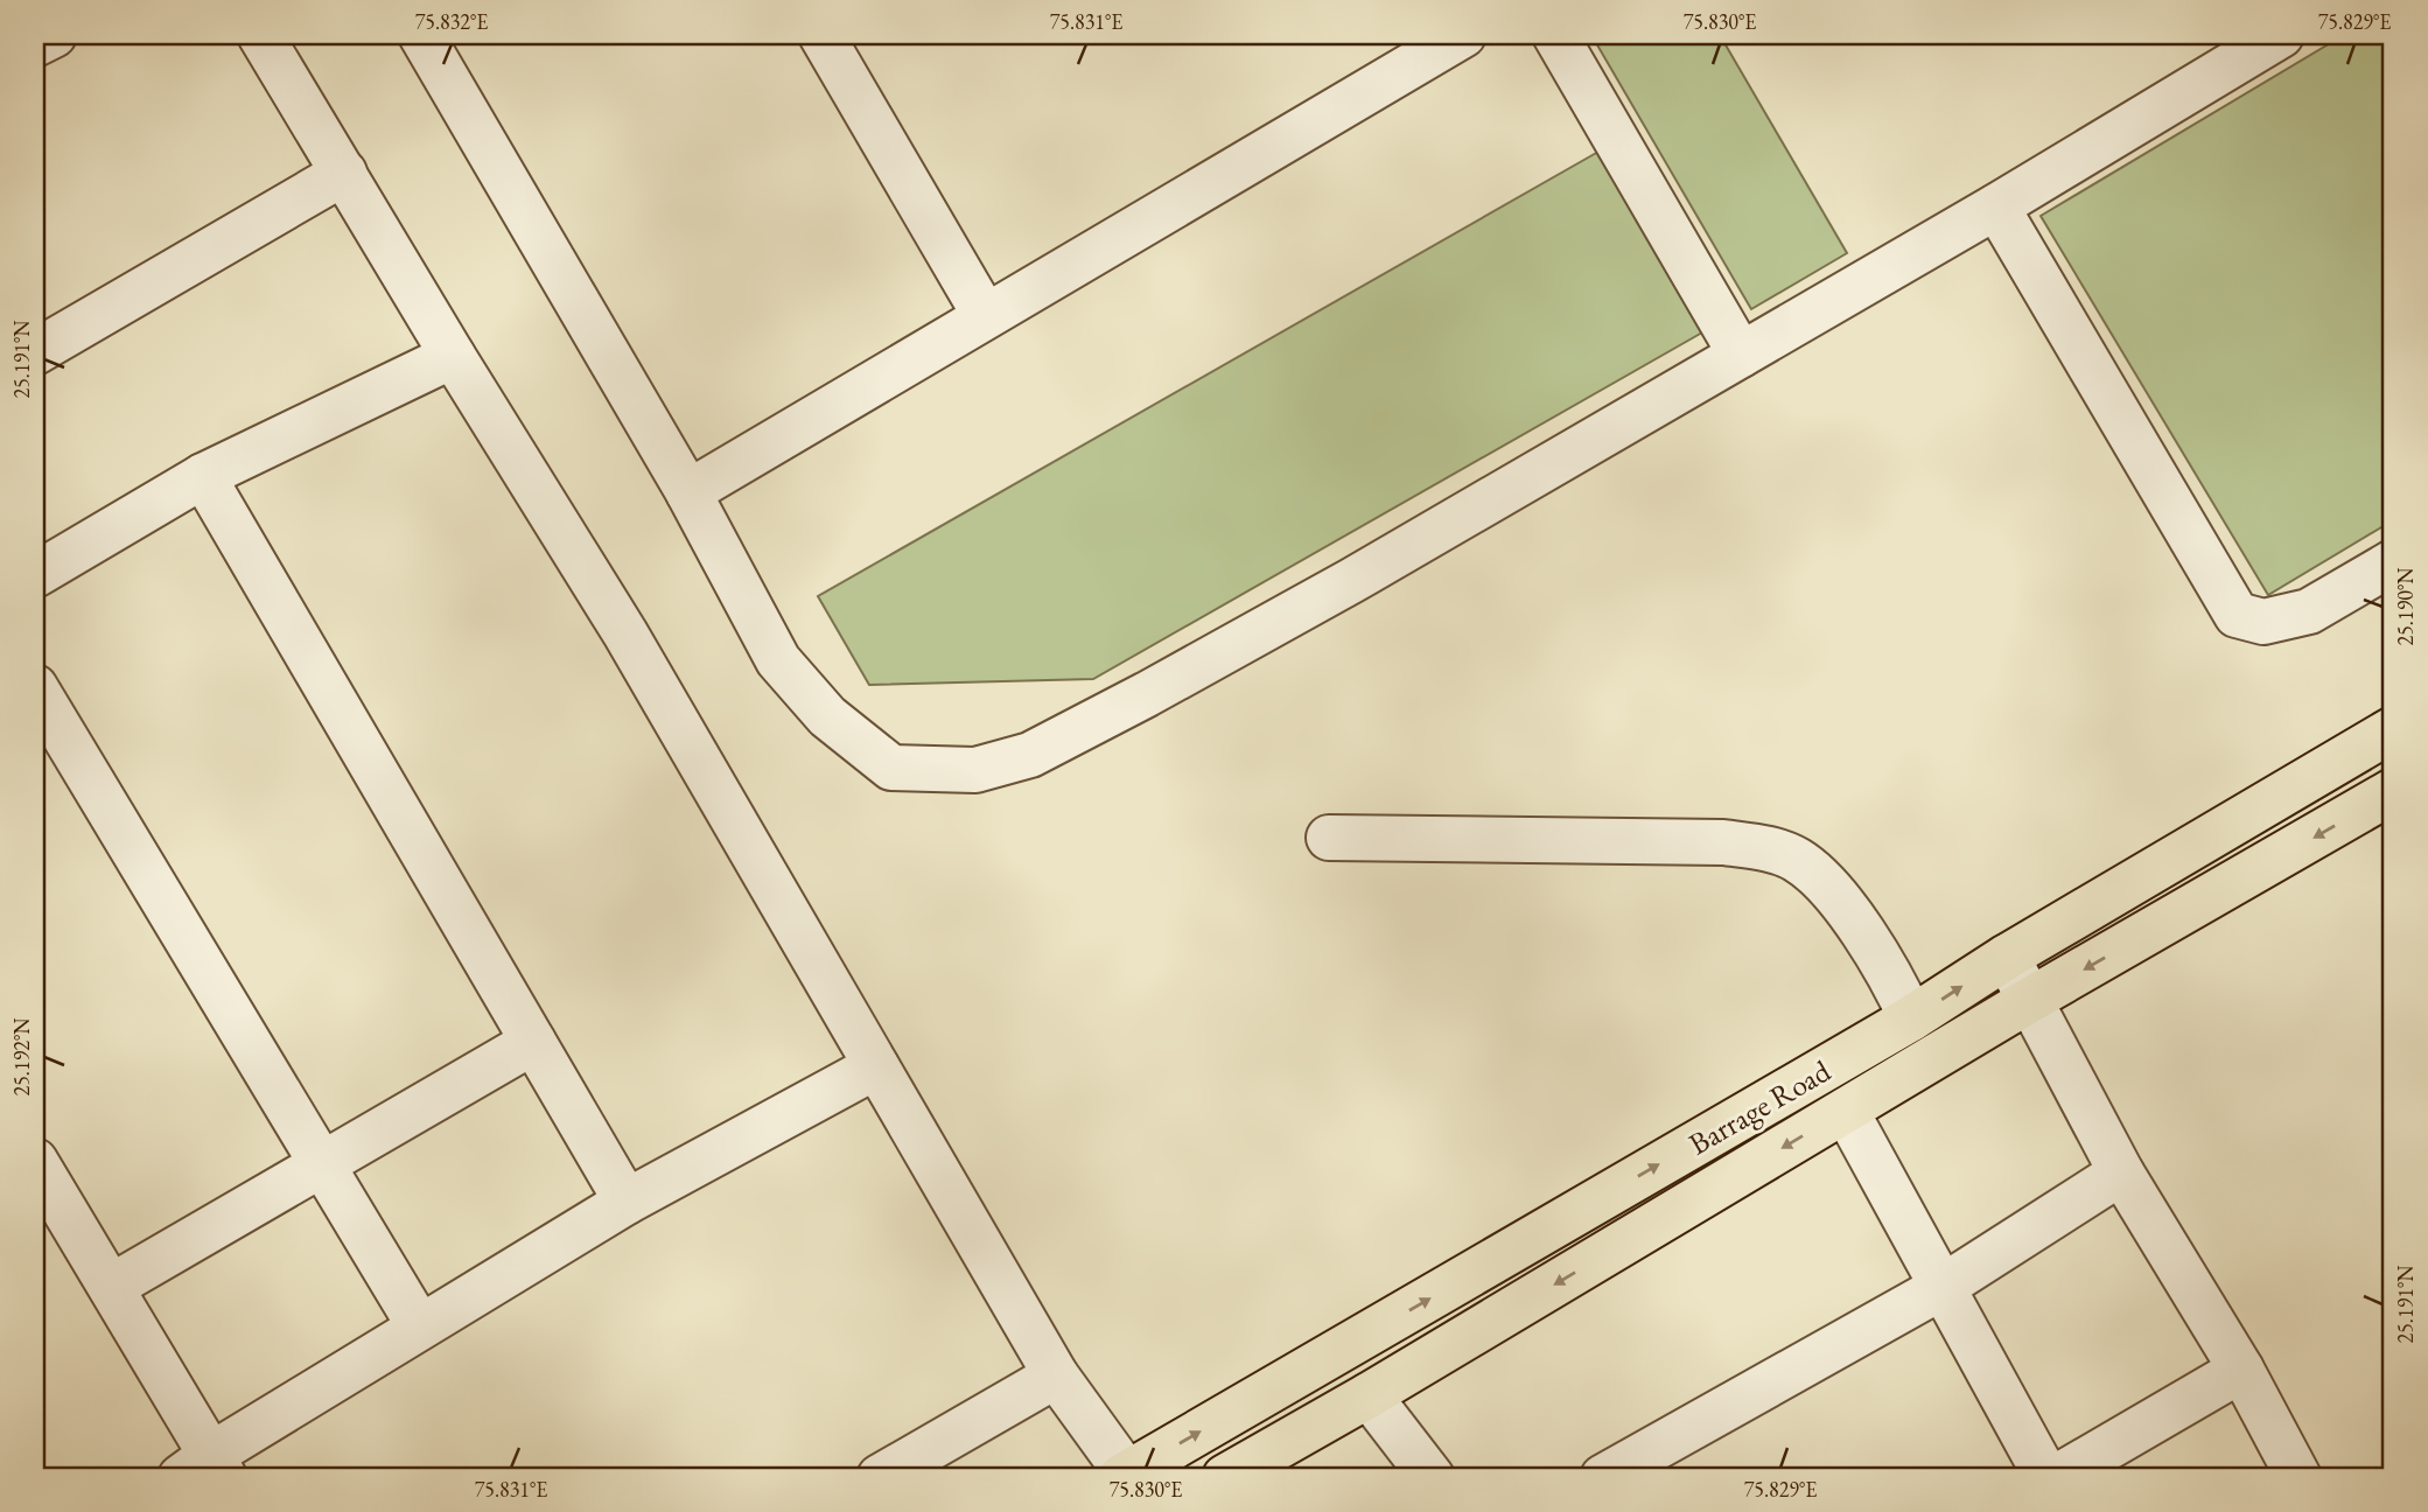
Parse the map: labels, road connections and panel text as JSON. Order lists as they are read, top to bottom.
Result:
{
  "streets": {
    "main road": ["Barrage Road"]
  },
  "coordinates": [
    "75.832°E",
    "75.831°E",
    "75.830°E",
    "75.829°E",
    "25.191°N",
    "25.190°N",
    "25.192°N"
  ]
}
